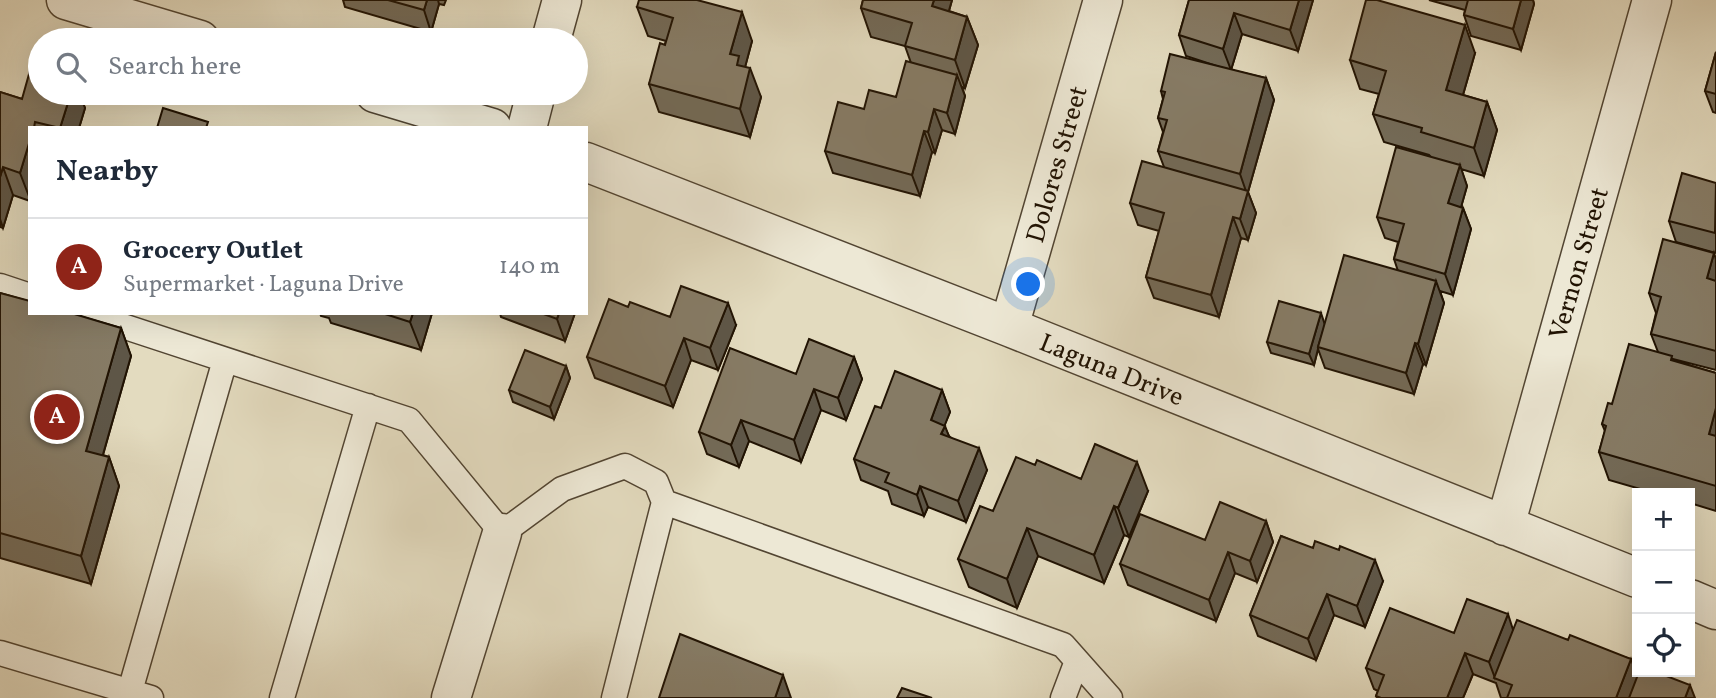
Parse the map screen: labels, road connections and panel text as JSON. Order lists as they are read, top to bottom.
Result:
{
  "streets": {
    "street": ["Dolores Street", "Vernon Street", "Laguna Drive"]
  },
  "crossings": [
    ["Dolores Street", "Laguna Drive"],
    ["Vernon Street", "Laguna Drive"]
  ],
  "page": {
    "search": "Search here",
    "heading": "Nearby",
    "list": [
      {
        "mark": "A",
        "name": "Grocery Outlet",
        "note": "Supermarket · Laguna Drive",
        "value": "140 m"
      }
    ],
    "pins": "A",
    "map_buttons": ["+", "−"]
  }
}
